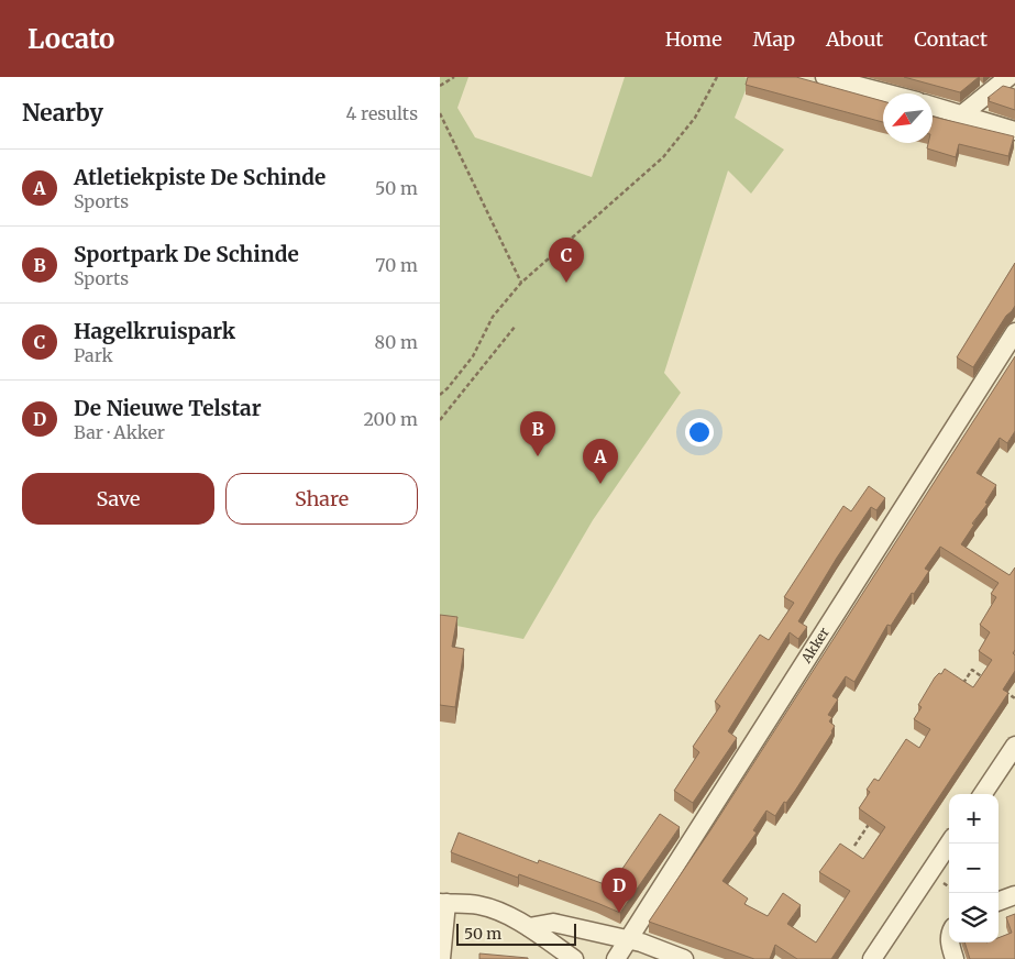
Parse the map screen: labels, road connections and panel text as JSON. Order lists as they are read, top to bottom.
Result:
{
  "streets": {
    "street": ["Akker"]
  },
  "scale_bar": "50 m",
  "north": "bottom left",
  "page": {
    "header": "Locato",
    "nav": [
      "Home",
      "Map",
      "About",
      "Contact"
    ],
    "heading": ["Nearby", "4 results"],
    "list": [
      {
        "mark": "A",
        "name": "Atletiekpiste De Schinde",
        "note": "Sports",
        "value": "50 m"
      },
      {
        "mark": "B",
        "name": "Sportpark De Schinde",
        "note": "Sports",
        "value": "70 m"
      },
      {
        "mark": "C",
        "name": "Hagelkruispark",
        "note": "Park",
        "value": "80 m"
      },
      {
        "mark": "D",
        "name": "De Nieuwe Telstar",
        "note": "Bar · Akker",
        "value": "200 m"
      }
    ],
    "pins": [
      "C",
      "B",
      "A",
      "D"
    ],
    "buttons": ["Save", "Share"],
    "map_buttons": ["+", "−"],
    "scale": "50 m"
  }
}
